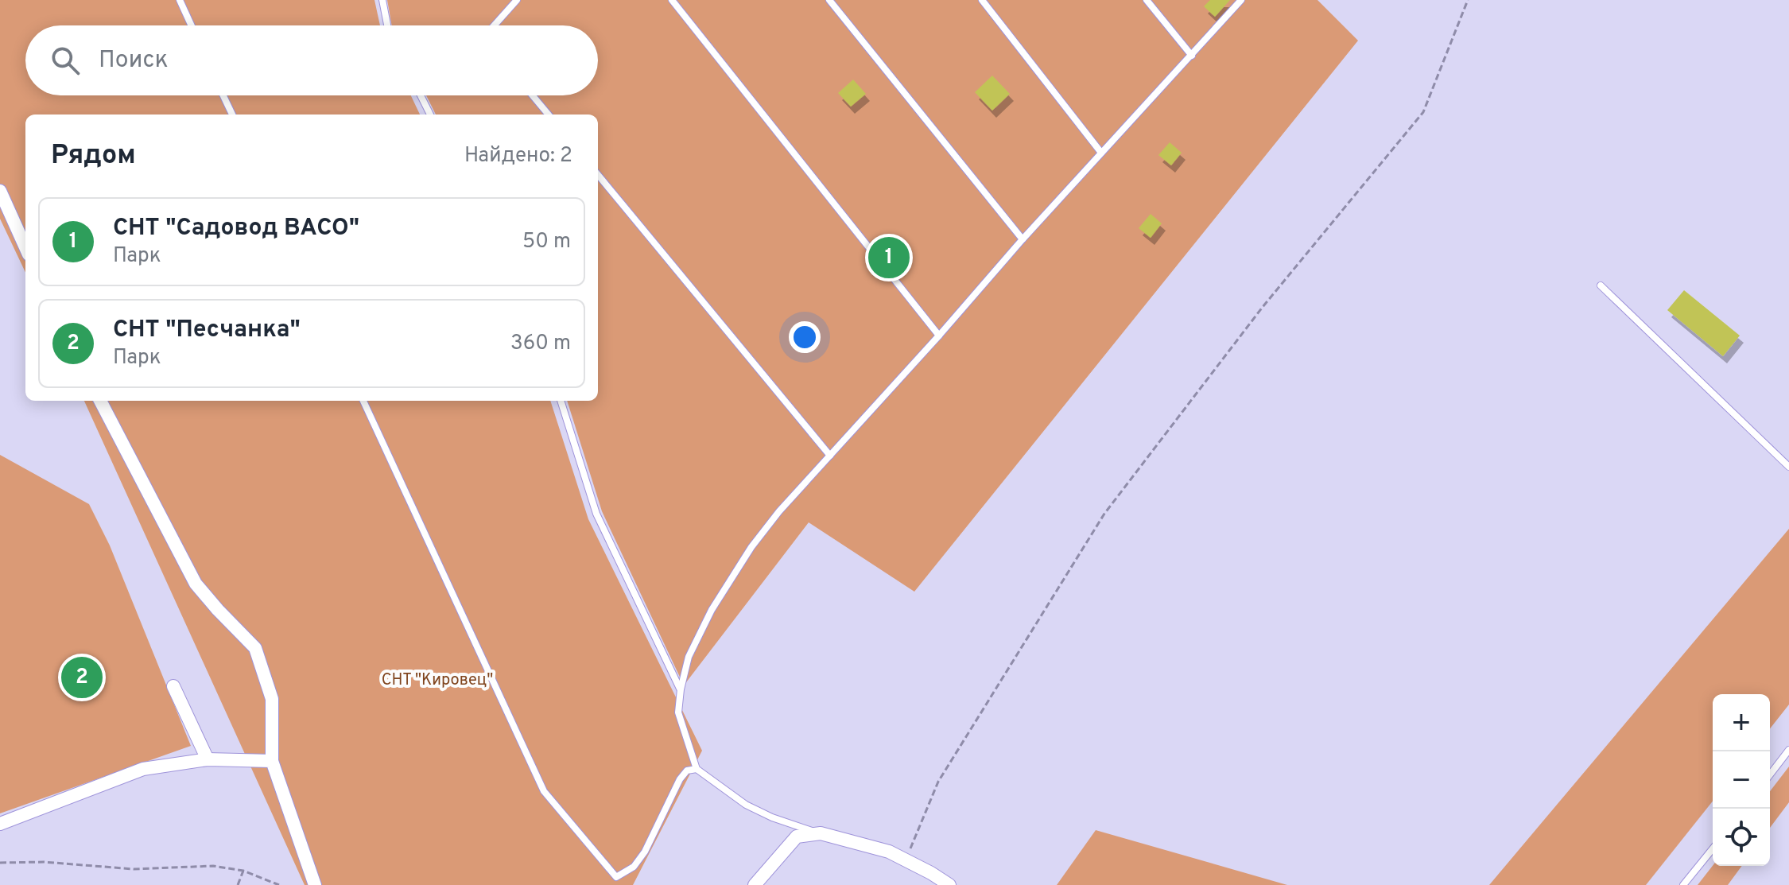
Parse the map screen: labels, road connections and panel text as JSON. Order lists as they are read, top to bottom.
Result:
{
  "parks": ["СНТ \"Кировец\""],
  "page": {
    "search": "Поиск",
    "heading": ["Рядом", "Найдено: 2"],
    "list": [
      {
        "mark": "1",
        "name": "СНТ \"Садовод ВАСО\"",
        "note": "Парк",
        "value": "50 m"
      },
      {
        "mark": "2",
        "name": "СНТ \"Песчанка\"",
        "note": "Парк",
        "value": "360 m"
      }
    ],
    "pins": ["1", "2"],
    "map_buttons": ["+", "−"]
  }
}
